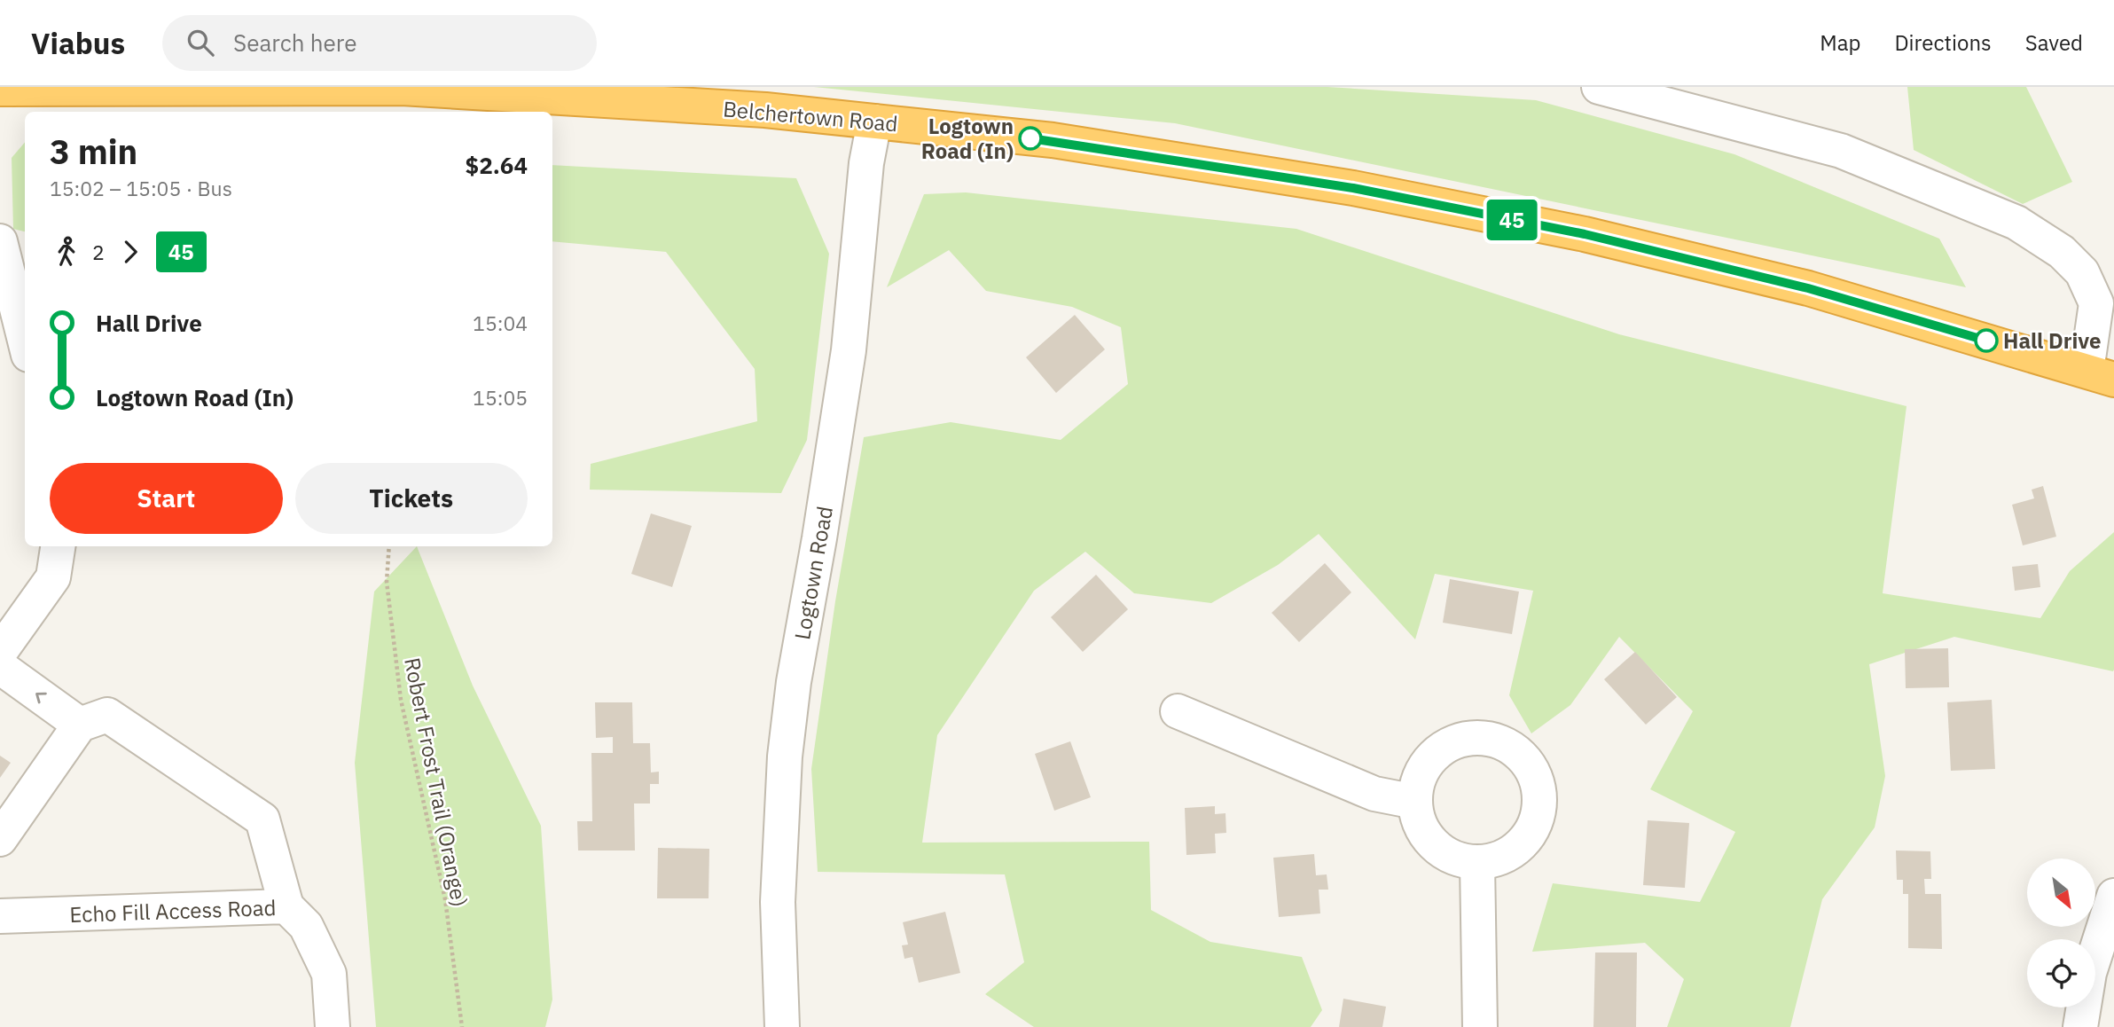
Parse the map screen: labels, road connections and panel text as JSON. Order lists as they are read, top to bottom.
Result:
{
  "streets": {
    "highway": ["Belchertown Road"],
    "street": ["Logtown Road", "Echo Fill Access Road"],
    "path": ["Robert Frost Trail (Orange)"]
  },
  "crossings": [
    ["Belchertown Road", "Logtown Road"]
  ],
  "places": ["Logtown Road (In)", "Hall Drive"],
  "lines": ["bus line 45"],
  "north": "bottom right",
  "page": {
    "header": "Viabus",
    "search": "Search here",
    "nav": ["Map", "Directions", "Saved"],
    "on_map": "45",
    "heading": ["3 min", "15:02 – 15:05 · Bus", "$2.64"],
    "legs": ["2", "45"],
    "list": [
      {
        "name": "Hall Drive",
        "value": "15:04"
      },
      {
        "name": "Logtown Road (In)",
        "value": "15:05"
      }
    ],
    "buttons": ["Start", "Tickets"]
  }
}
